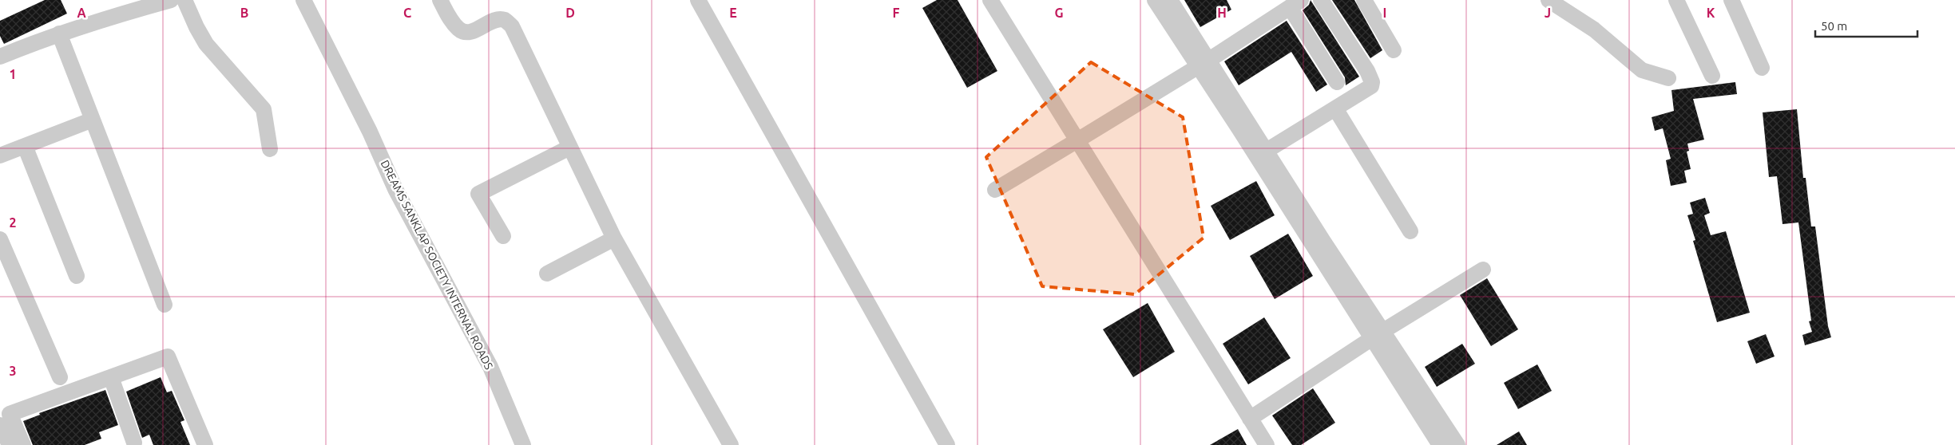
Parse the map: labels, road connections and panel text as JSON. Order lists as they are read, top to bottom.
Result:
{
  "streets": {
    "street": ["DREAMS SANKLAP SOCIETY INTERNAL ROADS"]
  },
  "scale_bar": "50 m",
  "grid": {
    "columns": [
      "A",
      "B",
      "C",
      "D",
      "E",
      "F",
      "G",
      "H",
      "I",
      "J",
      "K"
    ],
    "rows": ["1", "2", "3"]
  }
}
